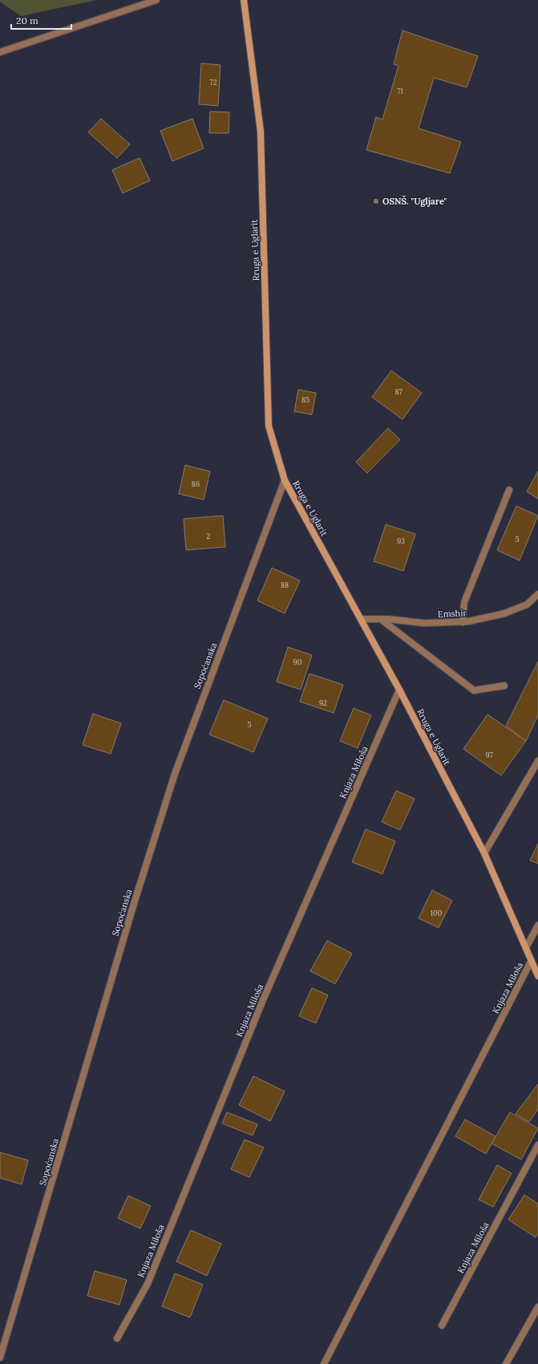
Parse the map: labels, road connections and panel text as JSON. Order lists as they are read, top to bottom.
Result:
{
  "streets": {
    "street": [
      "Rruga e Uglarit",
      "Emshir",
      "Sopoćanska",
      "Knjaza Miloša"
    ]
  },
  "crossings": [
    ["Rruga e Uglarit", "Emshir"],
    ["Rruga e Uglarit", "Sopoćanska"],
    ["Rruga e Uglarit", "Knjaza Miloša"]
  ],
  "places": ["OSNŠ. \"Ugljare\""],
  "house_numbers": [
    "72",
    "71",
    "87",
    "85",
    "86",
    "2",
    "5",
    "93",
    "88",
    "90",
    "92",
    "5",
    "97",
    "100"
  ],
  "scale_bar": "20 m"
}
